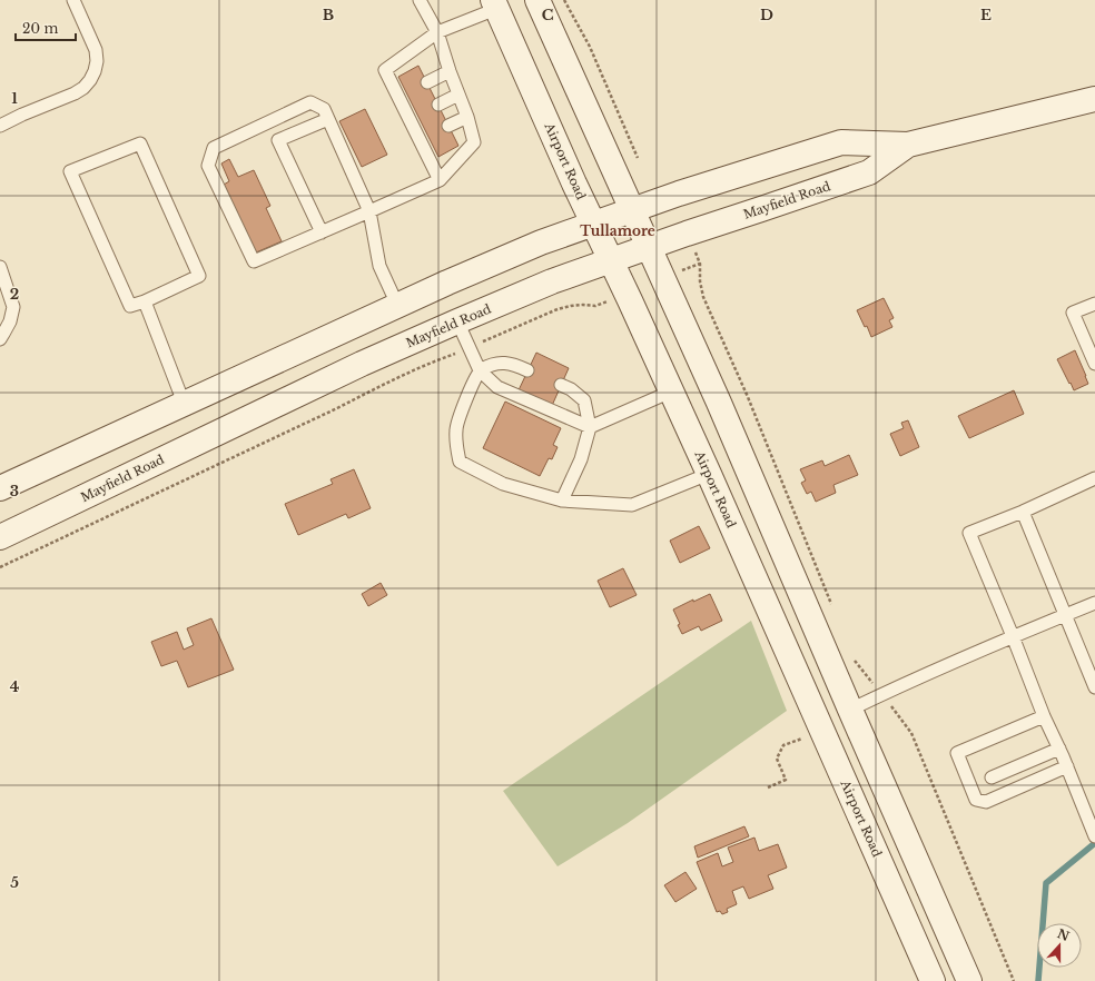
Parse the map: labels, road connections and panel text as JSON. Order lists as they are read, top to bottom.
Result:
{
  "streets": {
    "main road": ["Airport Road", "Mayfield Road"]
  },
  "crossings": [
    ["Airport Road", "Mayfield Road"]
  ],
  "districts": ["Tullamore"],
  "scale_bar": "20 m",
  "north": "top",
  "grid": {
    "columns": [
      "B",
      "C",
      "D",
      "E"
    ],
    "rows": [
      "1",
      "2",
      "3",
      "4",
      "5"
    ]
  }
}
